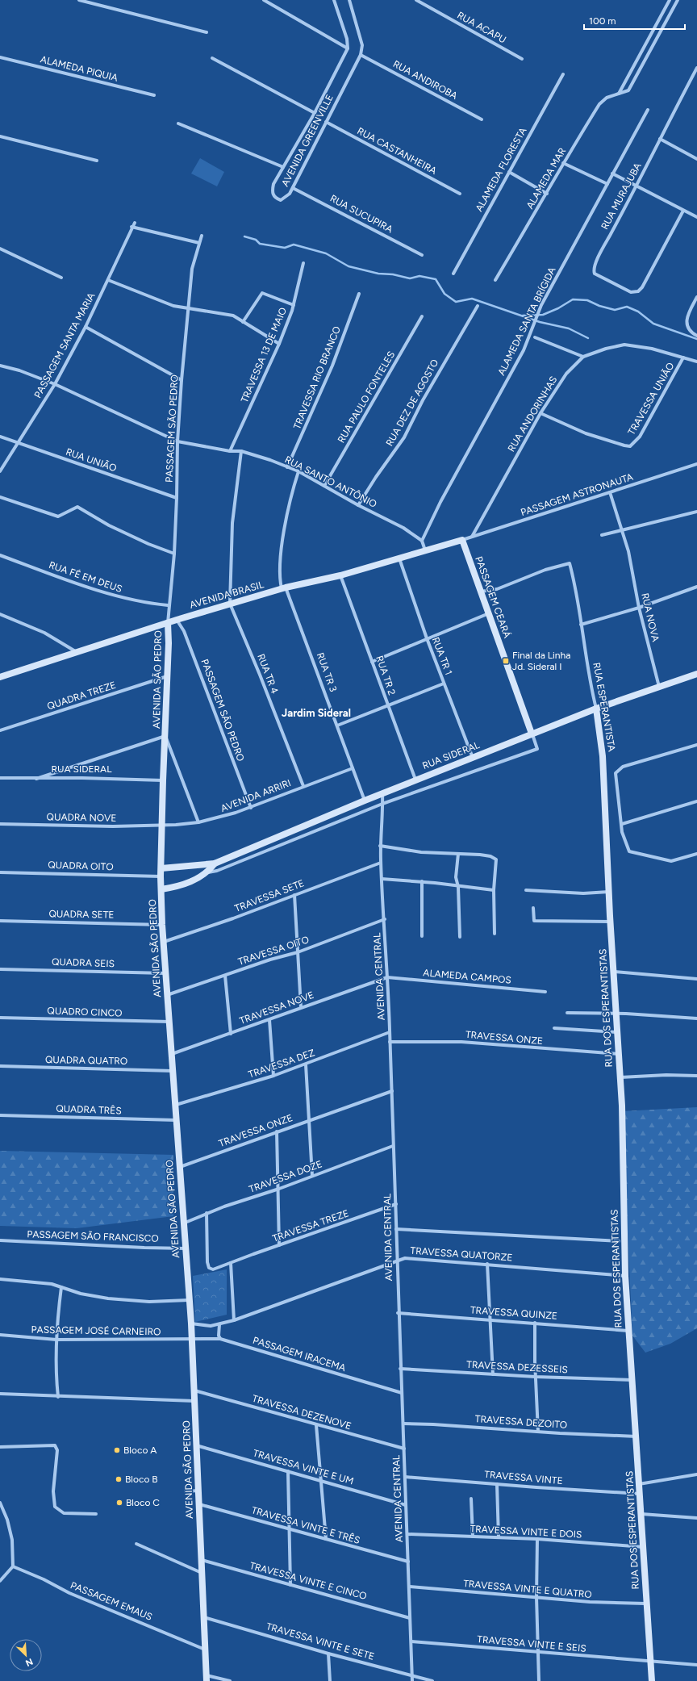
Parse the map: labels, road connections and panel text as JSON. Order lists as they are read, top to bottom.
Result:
{
  "streets": {
    "main road": [
      "AVENIDA BRASIL",
      "PASSAGEM CEARÁ",
      "AVENIDA SÃO PEDRO",
      "RUA ESPERANTISTA",
      "RUA SIDERAL",
      "RUA DOS ESPERANTISTAS"
    ],
    "street": [
      "RUA ACAPU",
      "ALAMEDA PIQUIA",
      "RUA ANDIROBA",
      "AVENIDA GREENVILLE",
      "RUA CASTANHEIRA",
      "ALAMEDA FLORESTA",
      "ALAMEDA MAR",
      "RUA MURAJUBA",
      "RUA SUCUPIRA",
      "ALAMEDA SANTA BRÍGIDA",
      "PASSAGEM SANTA MARIA",
      "TRAVESSA 13 DE MAIO",
      "TRAVESSA RIO BRANCO",
      "RUA PAULO FONTELES",
      "TRAVESSA UNIÃO",
      "RUA DEZ DE AGOSTO",
      "RUA ANDORINHAS",
      "PASSAGEM SÃO PEDRO",
      "RUA UNIÃO",
      "RUA SANTO ANTÔNIO",
      "PASSAGEM ASTRONAUTA",
      "RUA FÉ EM DEUS",
      "RUA NOVA",
      "RUA TR 1",
      "RUA TR 3",
      "RUA TR 4",
      "RUA TR 2",
      "QUADRA TREZE",
      "AVENIDA ARRIRI",
      "QUADRA NOVE",
      "QUADRA OITO",
      "TRAVESSA SETE",
      "QUADRA SETE",
      "TRAVESSA OITO",
      "QUADRA SEIS",
      "AVENIDA CENTRAL",
      "ALAMEDA CAMPOS",
      "TRAVESSA NOVE",
      "QUADRO CINCO",
      "TRAVESSA ONZE",
      "QUADRA QUATRO",
      "TRAVESSA DEZ",
      "QUADRA TRÊS",
      "TRAVESSA DOZE",
      "TRAVESSA TREZE",
      "PASSAGEM SÃO FRANCISCO",
      "TRAVESSA QUATORZE",
      "TRAVESSA QUINZE",
      "PASSAGEM JOSÉ CARNEIRO",
      "PASSAGEM IRACEMA",
      "TRAVESSA DEZESSEIS",
      "TRAVESSA DEZENOVE",
      "TRAVESSA DEZOITO",
      "TRAVESSA VINTE E UM",
      "TRAVESSA VINTE",
      "TRAVESSA VINTE E TRÊS",
      "TRAVESSA VINTE E DOIS",
      "TRAVESSA VINTE E CINCO",
      "TRAVESSA VINTE E QUATRO",
      "PASSAGEM EMAUS",
      "TRAVESSA VINTE E SETE",
      "TRAVESSA VINTE E SEIS"
    ]
  },
  "crossings": [
    ["RUA ANDIROBA", "AVENIDA GREENVILLE"],
    ["AVENIDA GREENVILLE", "RUA CASTANHEIRA"],
    ["AVENIDA GREENVILLE", "RUA SUCUPIRA"],
    ["ALAMEDA SANTA BRÍGIDA", "RUA SANTO ANTÔNIO"],
    ["PASSAGEM SANTA MARIA", "RUA UNIÃO"],
    ["PASSAGEM SANTA MARIA", "RUA SANTO ANTÔNIO"],
    ["TRAVESSA 13 DE MAIO", "RUA SANTO ANTÔNIO"],
    ["TRAVESSA RIO BRANCO", "RUA SANTO ANTÔNIO"],
    ["RUA PAULO FONTELES", "RUA SANTO ANTÔNIO"],
    ["TRAVESSA UNIÃO", "RUA ANDORINHAS"],
    ["RUA DEZ DE AGOSTO", "RUA SANTO ANTÔNIO"],
    ["RUA ANDORINHAS", "PASSAGEM ASTRONAUTA"],
    ["PASSAGEM SÃO PEDRO", "RUA UNIÃO"],
    ["PASSAGEM SÃO PEDRO", "RUA SANTO ANTÔNIO"],
    ["PASSAGEM SÃO PEDRO", "RUA FÉ EM DEUS"],
    ["PASSAGEM SÃO PEDRO", "AVENIDA BRASIL"],
    ["PASSAGEM SÃO PEDRO", "AVENIDA SÃO PEDRO"],
    ["PASSAGEM SÃO PEDRO", "AVENIDA ARRIRI"],
    ["PASSAGEM ASTRONAUTA", "AVENIDA BRASIL"],
    ["PASSAGEM ASTRONAUTA", "PASSAGEM CEARÁ"],
    ["PASSAGEM ASTRONAUTA", "RUA NOVA"],
    ["AVENIDA BRASIL", "PASSAGEM CEARÁ"],
    ["AVENIDA BRASIL", "RUA TR 1"],
    ["AVENIDA BRASIL", "RUA TR 3"],
    ["AVENIDA BRASIL", "RUA TR 4"],
    ["AVENIDA BRASIL", "RUA TR 2"],
    ["AVENIDA BRASIL", "AVENIDA SÃO PEDRO"],
    ["PASSAGEM CEARÁ", "RUA ESPERANTISTA"],
    ["PASSAGEM CEARÁ", "RUA SIDERAL"],
    ["RUA NOVA", "RUA SIDERAL"],
    ["RUA TR 1", "RUA SIDERAL"],
    ["RUA TR 3", "RUA SIDERAL"],
    ["RUA TR 3", "AVENIDA ARRIRI"],
    ["RUA TR 4", "AVENIDA ARRIRI"],
    ["RUA TR 2", "RUA SIDERAL"],
    ["AVENIDA SÃO PEDRO", "QUADRA TREZE"],
    ["AVENIDA SÃO PEDRO", "RUA SIDERAL"],
    ["AVENIDA SÃO PEDRO", "AVENIDA ARRIRI"],
    ["AVENIDA SÃO PEDRO", "QUADRA NOVE"],
    ["AVENIDA SÃO PEDRO", "QUADRA OITO"],
    ["AVENIDA SÃO PEDRO", "TRAVESSA SETE"],
    ["AVENIDA SÃO PEDRO", "QUADRA SETE"],
    ["AVENIDA SÃO PEDRO", "TRAVESSA OITO"],
    ["AVENIDA SÃO PEDRO", "QUADRA SEIS"],
    ["AVENIDA SÃO PEDRO", "TRAVESSA NOVE"],
    ["AVENIDA SÃO PEDRO", "QUADRO CINCO"],
    ["AVENIDA SÃO PEDRO", "TRAVESSA ONZE"],
    ["AVENIDA SÃO PEDRO", "QUADRA QUATRO"],
    ["AVENIDA SÃO PEDRO", "TRAVESSA DEZ"],
    ["AVENIDA SÃO PEDRO", "QUADRA TRÊS"],
    ["AVENIDA SÃO PEDRO", "TRAVESSA DOZE"],
    ["AVENIDA SÃO PEDRO", "PASSAGEM SÃO FRANCISCO"],
    ["AVENIDA SÃO PEDRO", "TRAVESSA QUATORZE"],
    ["AVENIDA SÃO PEDRO", "PASSAGEM JOSÉ CARNEIRO"],
    ["AVENIDA SÃO PEDRO", "PASSAGEM IRACEMA"],
    ["AVENIDA SÃO PEDRO", "TRAVESSA DEZENOVE"],
    ["AVENIDA SÃO PEDRO", "TRAVESSA VINTE E UM"],
    ["AVENIDA SÃO PEDRO", "TRAVESSA VINTE E TRÊS"],
    ["AVENIDA SÃO PEDRO", "TRAVESSA VINTE E CINCO"],
    ["AVENIDA SÃO PEDRO", "PASSAGEM EMAUS"],
    ["AVENIDA SÃO PEDRO", "TRAVESSA VINTE E SETE"],
    ["RUA ESPERANTISTA", "RUA SIDERAL"],
    ["RUA ESPERANTISTA", "RUA DOS ESPERANTISTAS"],
    ["RUA SIDERAL", "AVENIDA CENTRAL"],
    ["AVENIDA ARRIRI", "QUADRA NOVE"],
    ["TRAVESSA SETE", "AVENIDA CENTRAL"],
    ["TRAVESSA OITO", "AVENIDA CENTRAL"],
    ["AVENIDA CENTRAL", "ALAMEDA CAMPOS"],
    ["AVENIDA CENTRAL", "TRAVESSA NOVE"],
    ["AVENIDA CENTRAL", "TRAVESSA ONZE"],
    ["AVENIDA CENTRAL", "TRAVESSA DEZ"],
    ["AVENIDA CENTRAL", "TRAVESSA DOZE"],
    ["AVENIDA CENTRAL", "TRAVESSA TREZE"],
    ["AVENIDA CENTRAL", "TRAVESSA QUATORZE"],
    ["AVENIDA CENTRAL", "TRAVESSA QUINZE"],
    ["AVENIDA CENTRAL", "PASSAGEM IRACEMA"],
    ["AVENIDA CENTRAL", "TRAVESSA DEZESSEIS"],
    ["AVENIDA CENTRAL", "TRAVESSA DEZENOVE"],
    ["AVENIDA CENTRAL", "TRAVESSA DEZOITO"],
    ["AVENIDA CENTRAL", "TRAVESSA VINTE E UM"],
    ["AVENIDA CENTRAL", "TRAVESSA VINTE"],
    ["AVENIDA CENTRAL", "TRAVESSA VINTE E TRÊS"],
    ["AVENIDA CENTRAL", "TRAVESSA VINTE E DOIS"],
    ["AVENIDA CENTRAL", "TRAVESSA VINTE E CINCO"],
    ["AVENIDA CENTRAL", "TRAVESSA VINTE E QUATRO"],
    ["AVENIDA CENTRAL", "TRAVESSA VINTE E SETE"],
    ["AVENIDA CENTRAL", "TRAVESSA VINTE E SEIS"],
    ["ALAMEDA CAMPOS", "TRAVESSA NOVE"],
    ["RUA DOS ESPERANTISTAS", "TRAVESSA ONZE"],
    ["RUA DOS ESPERANTISTAS", "TRAVESSA QUATORZE"],
    ["RUA DOS ESPERANTISTAS", "TRAVESSA QUINZE"],
    ["RUA DOS ESPERANTISTAS", "TRAVESSA DEZESSEIS"],
    ["RUA DOS ESPERANTISTAS", "TRAVESSA DEZOITO"],
    ["RUA DOS ESPERANTISTAS", "TRAVESSA VINTE"],
    ["RUA DOS ESPERANTISTAS", "TRAVESSA VINTE E DOIS"],
    ["RUA DOS ESPERANTISTAS", "TRAVESSA VINTE E QUATRO"],
    ["RUA DOS ESPERANTISTAS", "TRAVESSA VINTE E SEIS"],
    ["TRAVESSA DOZE", "TRAVESSA TREZE"],
    ["PASSAGEM JOSÉ CARNEIRO", "PASSAGEM IRACEMA"]
  ],
  "districts": ["Jardim Sideral"],
  "places": {
    "transit": ["Final da Linha Jd. Sideral I"],
    "other": ["Bloco A", "Bloco B", "Bloco C"]
  },
  "scale_bar": "100 m",
  "north": "bottom right"
}
